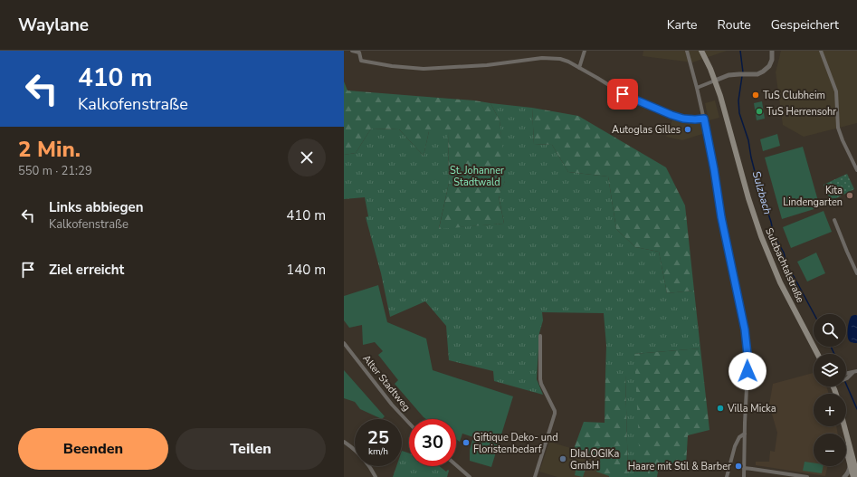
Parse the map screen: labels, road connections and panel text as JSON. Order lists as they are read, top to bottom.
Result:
{
  "streets": {
    "main road": ["Sulzbachtalstraße"],
    "street": ["Alter Stadtweg"]
  },
  "water": ["Sulzbach"],
  "parks": ["St. Johanner Stadtwald"],
  "places": [
    "TuS Clubheim",
    "TuS Herrensohr",
    "Autoglas Gilles",
    "Kita Lindengarten",
    "Villa Micka",
    "Giftique Deko- und Floristenbedarf",
    "DIaLOGIKa GmbH",
    "Haare mit Stil & Barber"
  ],
  "page": {
    "header": "Waylane",
    "nav": ["Karte", "Route", "Gespeichert"],
    "turn": ["410 m", "Kalkofenstraße"],
    "heading": ["2 Min.", "550 m · 21:29"],
    "list": [
      {
        "name": "Links abbiegen",
        "note": "Kalkofenstraße",
        "value": "410 m"
      },
      {
        "name": "Ziel erreicht",
        "value": "140 m"
      }
    ],
    "map_buttons": ["+", "−"],
    "speed": "25 km/h",
    "limit": "30",
    "buttons": ["Beenden", "Teilen"]
  }
}
